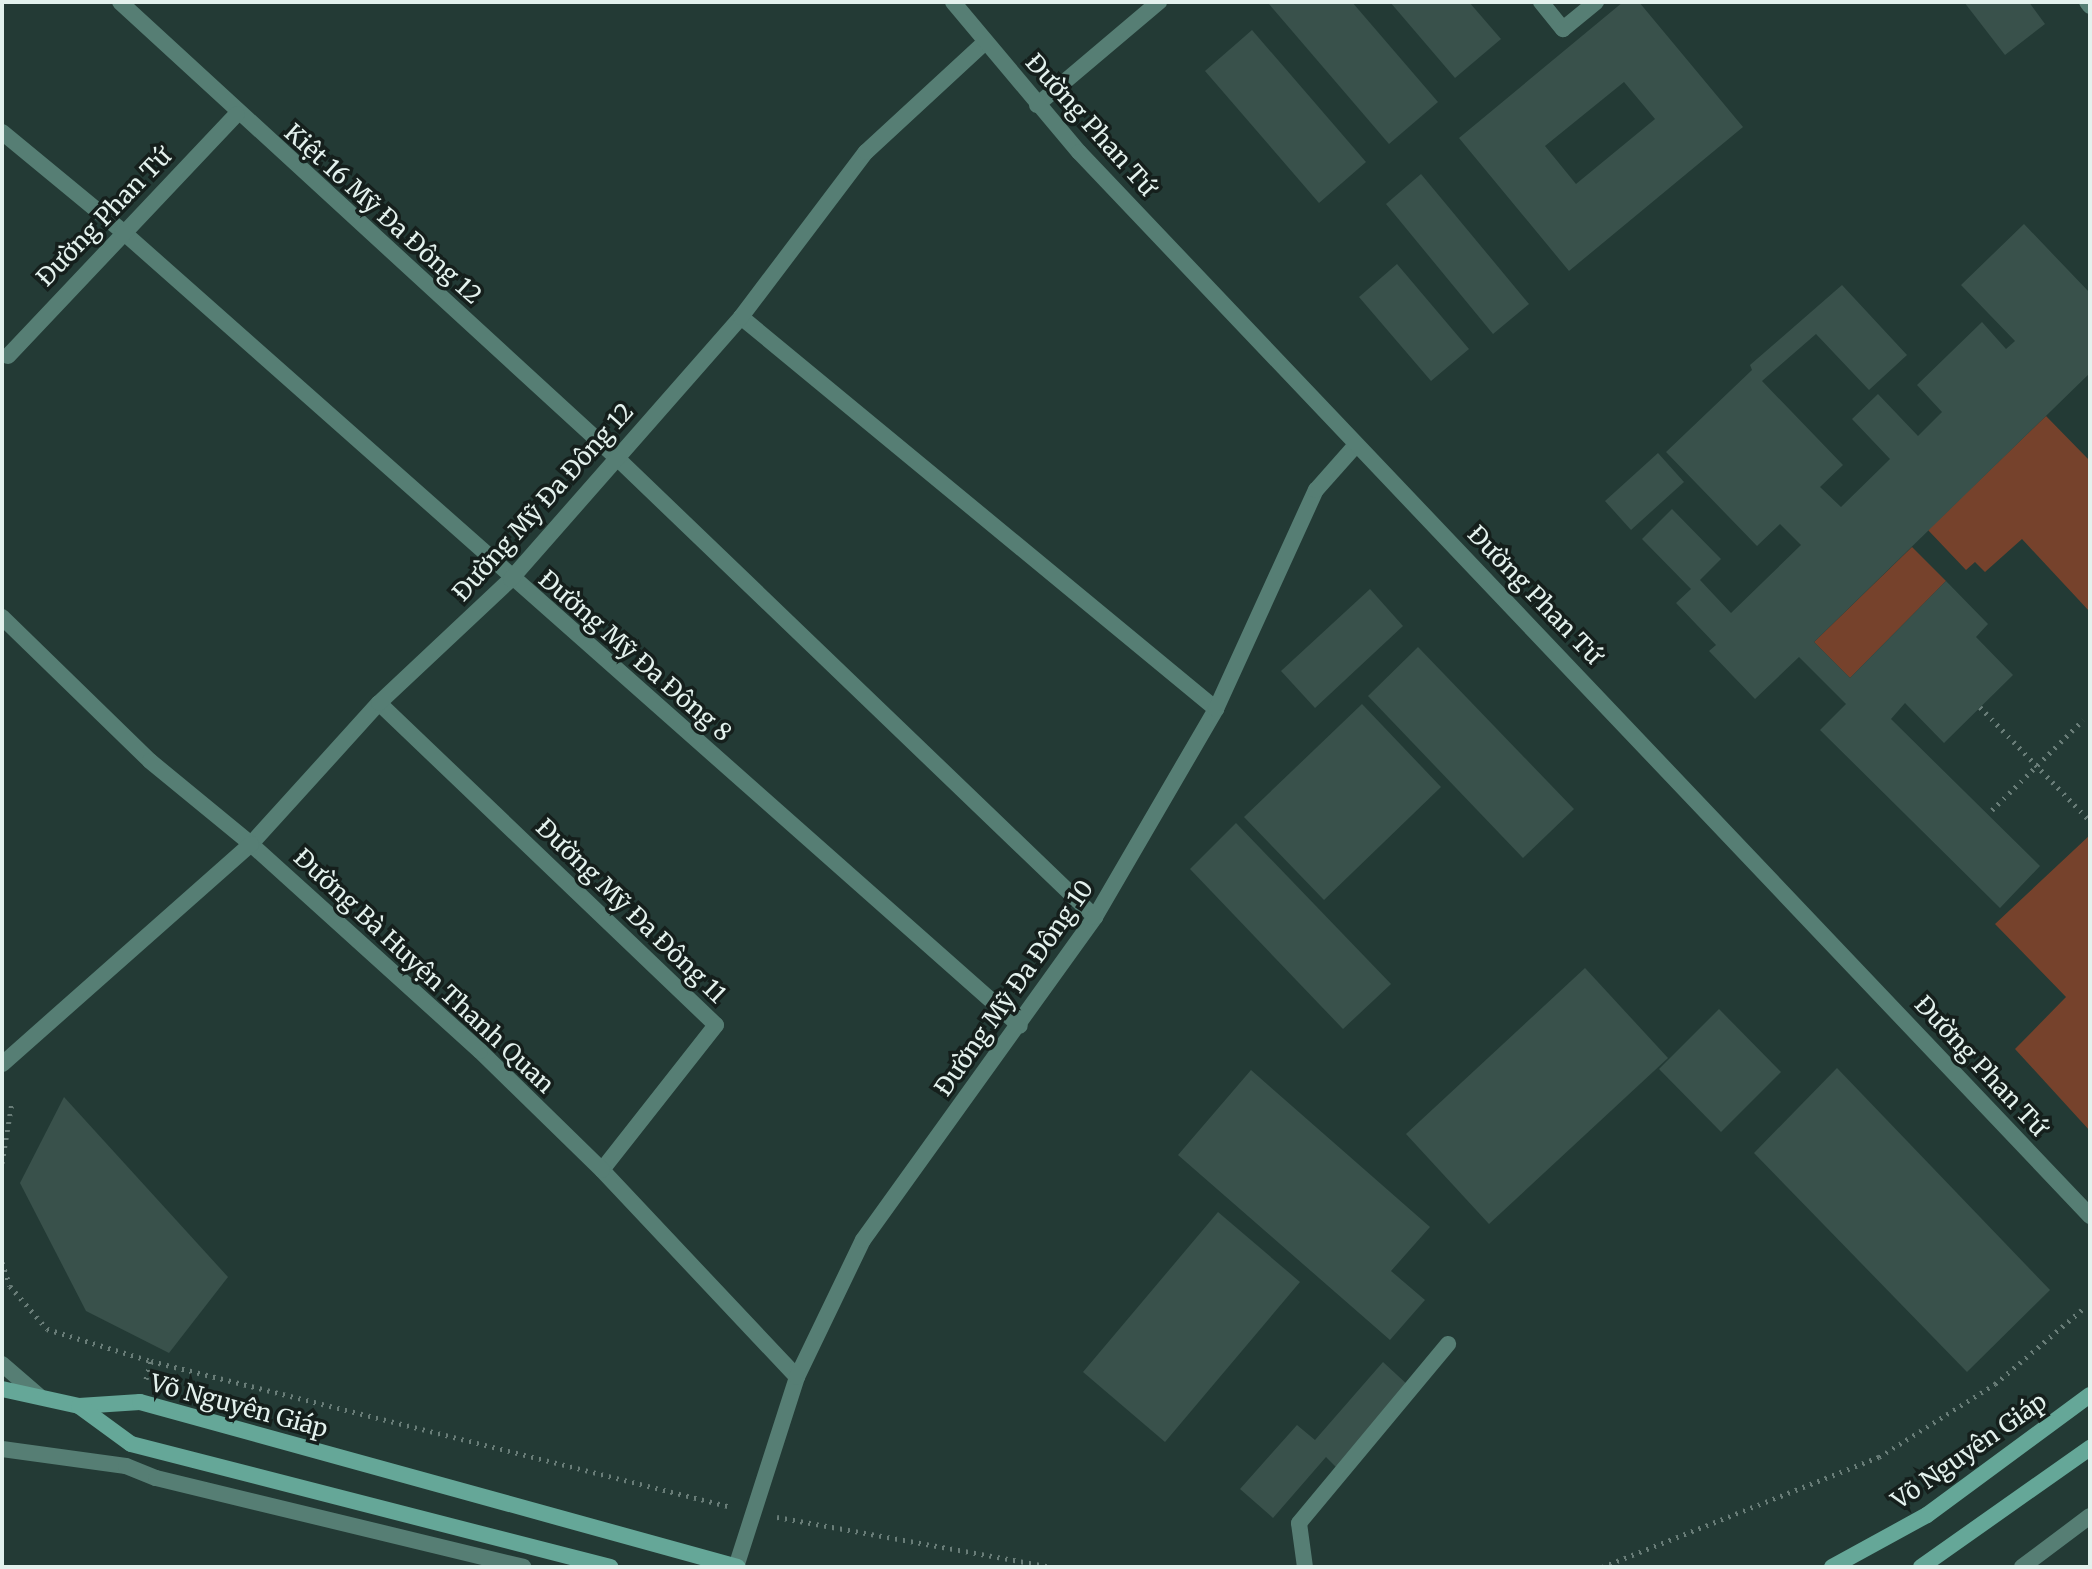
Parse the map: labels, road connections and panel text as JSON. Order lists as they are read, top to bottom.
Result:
{
  "streets": {
    "main road": ["Võ Nguyên Giáp"],
    "street": [
      "Đường Phan Tứ",
      "Kiệt 16 Mỹ Đa Đông 12",
      "Đường Mỹ Đa Đông 12",
      "Đường Mỹ Đa Đông 8",
      "Đường Mỹ Đa Đông 11",
      "Đường Bà Huyện Thanh Quan",
      "Đường Mỹ Đa Đông 10"
    ]
  },
  "crossings": [
    ["Đường Phan Tứ", "Kiệt 16 Mỹ Đa Đông 12"],
    ["Đường Phan Tứ", "Đường Mỹ Đa Đông 12"],
    ["Đường Phan Tứ", "Đường Mỹ Đa Đông 8"],
    ["Đường Phan Tứ", "Đường Mỹ Đa Đông 10"],
    ["Kiệt 16 Mỹ Đa Đông 12", "Đường Mỹ Đa Đông 12"],
    ["Đường Mỹ Đa Đông 12", "Đường Mỹ Đa Đông 8"],
    ["Đường Mỹ Đa Đông 12", "Đường Mỹ Đa Đông 11"],
    ["Đường Mỹ Đa Đông 12", "Đường Bà Huyện Thanh Quan"],
    ["Đường Mỹ Đa Đông 8", "Đường Mỹ Đa Đông 10"],
    ["Đường Mỹ Đa Đông 11", "Đường Bà Huyện Thanh Quan"],
    ["Đường Bà Huyện Thanh Quan", "Đường Mỹ Đa Đông 10"],
    ["Đường Mỹ Đa Đông 10", "Võ Nguyên Giáp"]
  ]
}
